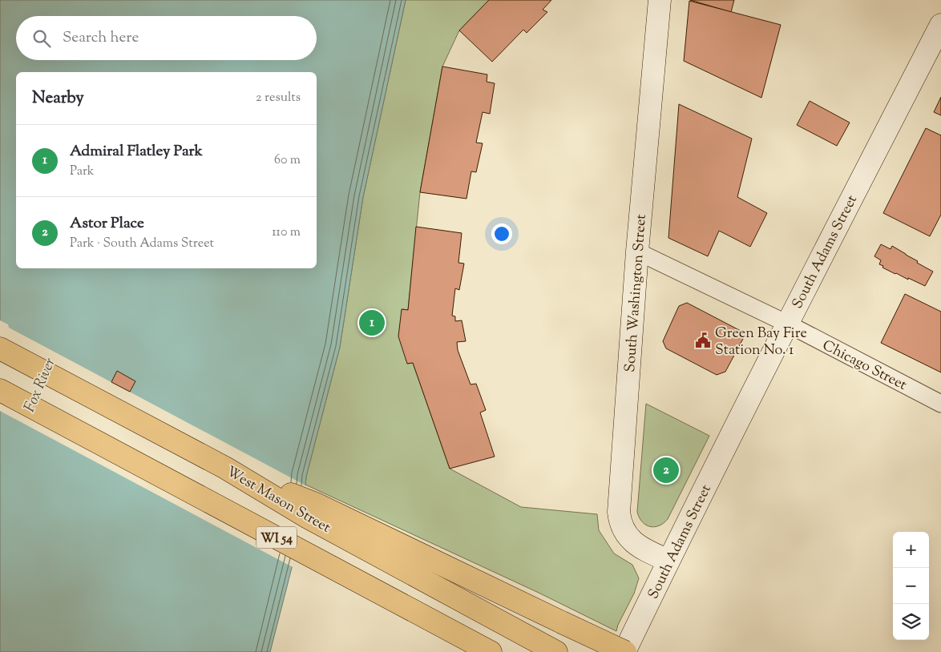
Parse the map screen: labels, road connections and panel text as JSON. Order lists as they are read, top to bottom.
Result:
{
  "streets": {
    "main road": ["West Mason Street", "WI 54"],
    "street": ["South Adams Street", "South Washington Street", "Chicago Street"]
  },
  "crossings": [
    ["South Adams Street", "South Washington Street"],
    ["South Adams Street", "Chicago Street"],
    ["South Washington Street", "Chicago Street"]
  ],
  "water": ["Fox River"],
  "places": {
    "public building": ["Green Bay Fire Station No. 1"]
  },
  "page": {
    "search": "Search here",
    "heading": ["Nearby", "2 results"],
    "list": [
      {
        "mark": "1",
        "name": "Admiral Flatley Park",
        "note": "Park",
        "value": "60 m"
      },
      {
        "mark": "2",
        "name": "Astor Place",
        "note": "Park · South Adams Street",
        "value": "110 m"
      }
    ],
    "pins": ["1", "2"],
    "map_buttons": ["+", "−"]
  }
}
